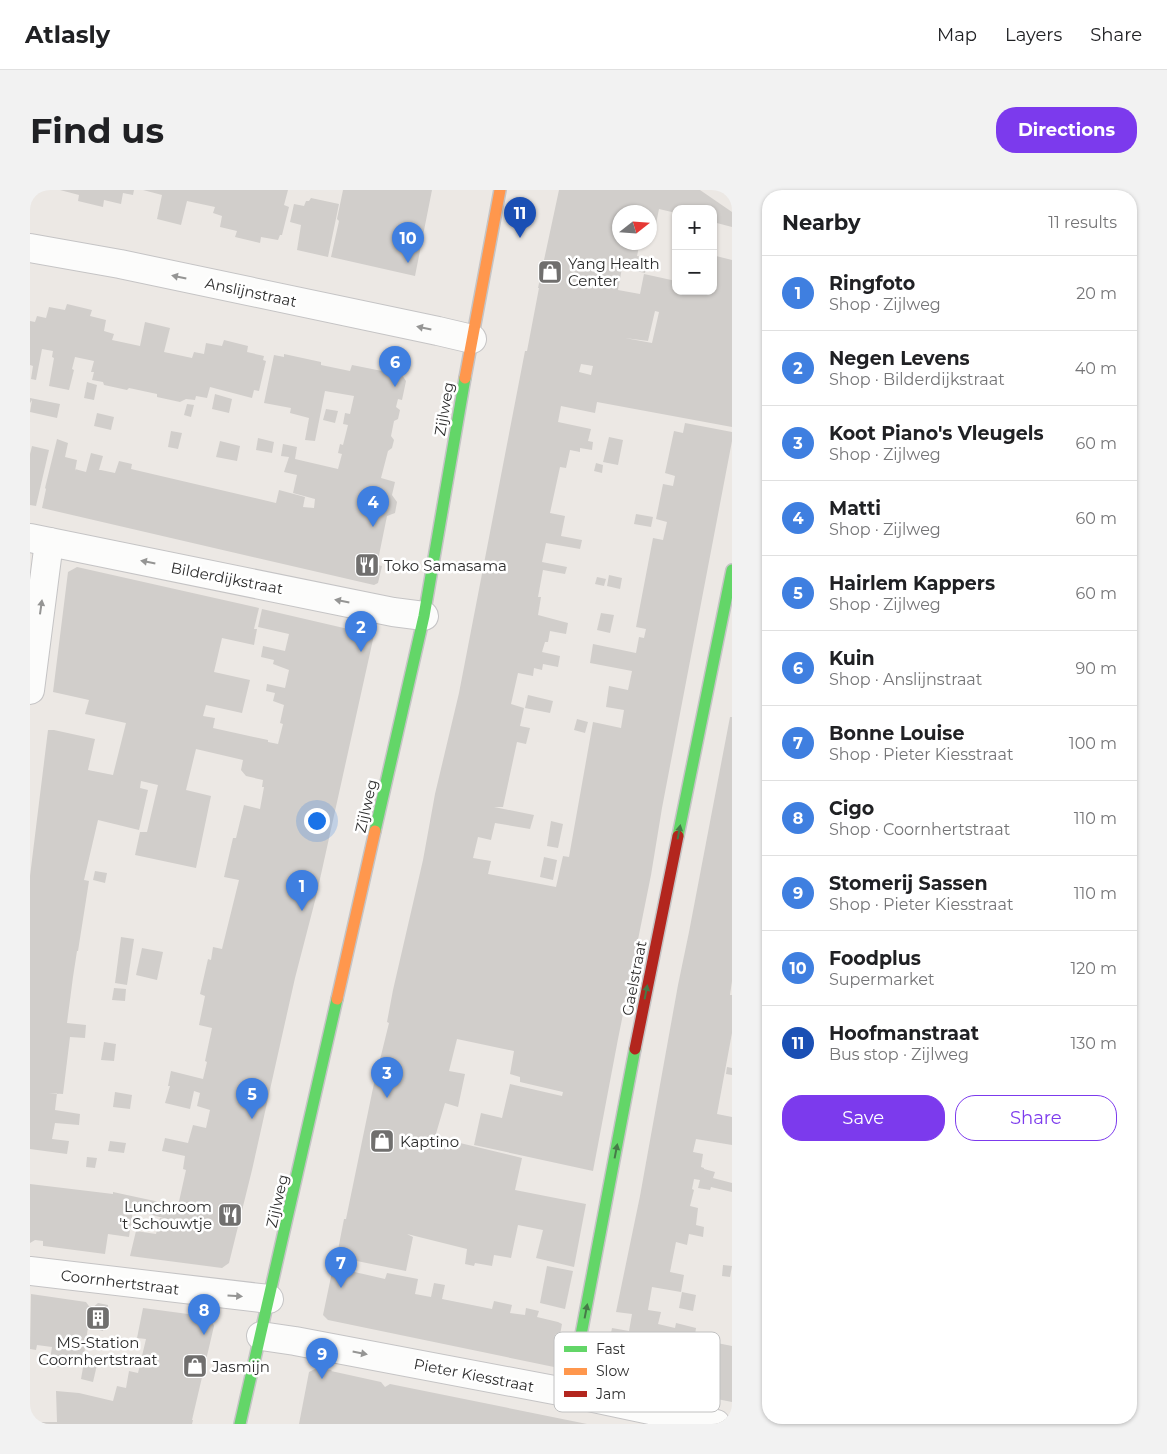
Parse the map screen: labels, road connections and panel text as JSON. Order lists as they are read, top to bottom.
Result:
{
  "streets": {
    "main road": ["Zijlweg", "Gaelstraat"],
    "street": [
      "Anslijnstraat",
      "Bilderdijkstraat",
      "Coornhertstraat",
      "Pieter Kiesstraat"
    ]
  },
  "crossings": [
    ["Anslijnstraat", "Zijlweg"],
    ["Zijlweg", "Bilderdijkstraat"],
    ["Zijlweg", "Coornhertstraat"],
    ["Zijlweg", "Pieter Kiesstraat"]
  ],
  "one_way": [
    "Anslijnstraat",
    "Bilderdijkstraat",
    "Gaelstraat",
    "Coornhertstraat",
    "Pieter Kiesstraat"
  ],
  "places": {
    "shop": ["Yang Health Center", "Kaptino", "Jasmijn"],
    "restaurant": ["Toko Samasama", "Lunchroom 't Schouwtje"],
    "building": ["MS-Station Coornhertstraat"]
  },
  "legend": ["Fast", "Slow", "Jam"],
  "north": "right",
  "page": {
    "header": "Atlasly",
    "nav": ["Map", "Layers", "Share"],
    "buttons": [
      "Directions",
      ["Save", "Share"]
    ],
    "title": "Find us",
    "heading": ["Nearby", "11 results"],
    "pins": [
      "11",
      "10",
      "6",
      "4",
      "2",
      "1",
      "3",
      "5",
      "7",
      "8",
      "9"
    ],
    "map_buttons": ["+", "−"],
    "list": [
      {
        "mark": "1",
        "name": "Ringfoto",
        "note": "Shop · Zijlweg",
        "value": "20 m"
      },
      {
        "mark": "2",
        "name": "Negen Levens",
        "note": "Shop · Bilderdijkstraat",
        "value": "40 m"
      },
      {
        "mark": "3",
        "name": "Koot Piano's Vleugels",
        "note": "Shop · Zijlweg",
        "value": "60 m"
      },
      {
        "mark": "4",
        "name": "Matti",
        "note": "Shop · Zijlweg",
        "value": "60 m"
      },
      {
        "mark": "5",
        "name": "Hairlem Kappers",
        "note": "Shop · Zijlweg",
        "value": "60 m"
      },
      {
        "mark": "6",
        "name": "Kuin",
        "note": "Shop · Anslijnstraat",
        "value": "90 m"
      },
      {
        "mark": "7",
        "name": "Bonne Louise",
        "note": "Shop · Pieter Kiesstraat",
        "value": "100 m"
      },
      {
        "mark": "8",
        "name": "Cigo",
        "note": "Shop · Coornhertstraat",
        "value": "110 m"
      },
      {
        "mark": "9",
        "name": "Stomerij Sassen",
        "note": "Shop · Pieter Kiesstraat",
        "value": "110 m"
      },
      {
        "mark": "10",
        "name": "Foodplus",
        "note": "Supermarket",
        "value": "120 m"
      },
      {
        "mark": "11",
        "name": "Hoofmanstraat",
        "note": "Bus stop · Zijlweg",
        "value": "130 m"
      }
    ]
  }
}
